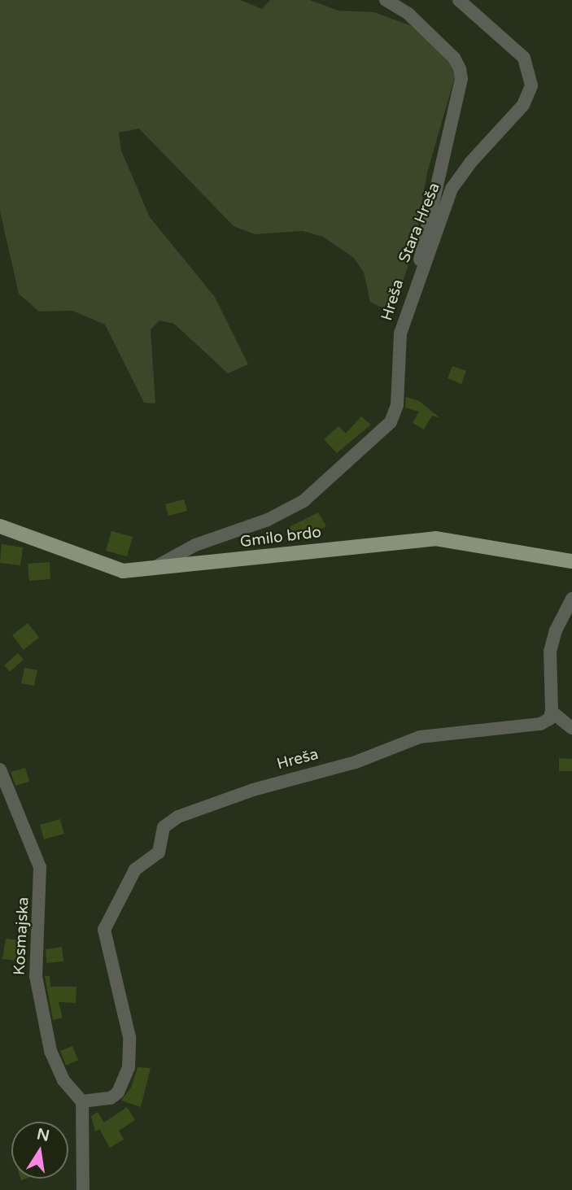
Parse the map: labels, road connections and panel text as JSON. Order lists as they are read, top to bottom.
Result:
{
  "streets": {
    "main road": ["Gmilo brdo"],
    "street": ["Stara Hreša", "Hreša", "Kosmajska"]
  },
  "crossings": [
    ["Stara Hreša", "Hreša"],
    ["Hreša", "Gmilo brdo"],
    ["Hreša", "Kosmajska"]
  ],
  "north": "top"
}
